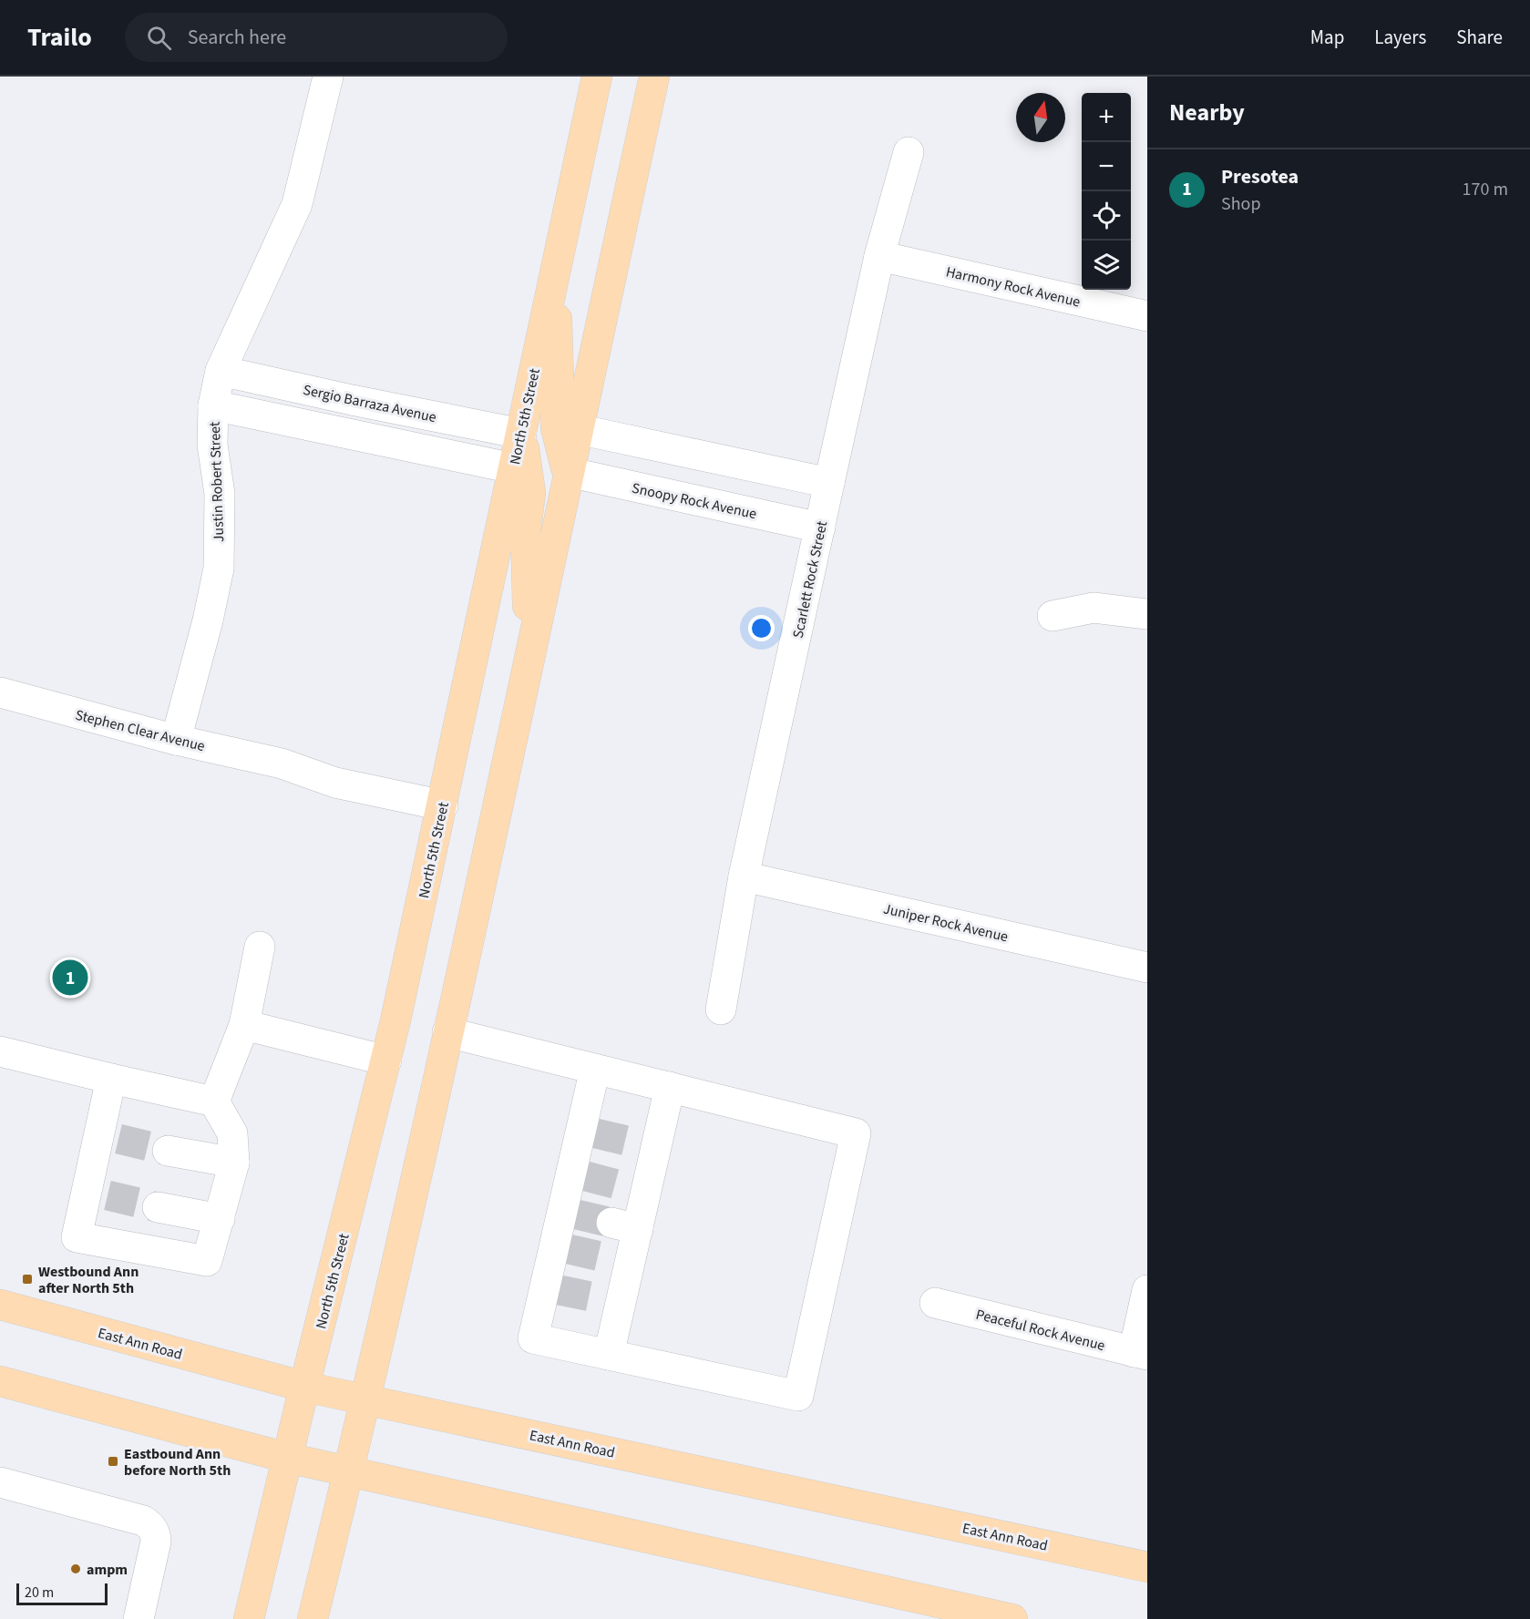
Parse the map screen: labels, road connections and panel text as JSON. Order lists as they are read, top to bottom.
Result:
{
  "streets": {
    "main road": ["North 5th Street", "East Ann Road"],
    "street": [
      "Harmony Rock Avenue",
      "Sergio Barraza Avenue",
      "Justin Robert Street",
      "Snoopy Rock Avenue",
      "Scarlett Rock Street",
      "Stephen Clear Avenue",
      "Juniper Rock Avenue",
      "Peaceful Rock Avenue"
    ]
  },
  "crossings": [
    ["Harmony Rock Avenue", "Scarlett Rock Street"],
    ["Sergio Barraza Avenue", "North 5th Street"],
    ["Sergio Barraza Avenue", "Justin Robert Street"],
    ["North 5th Street", "Stephen Clear Avenue"],
    ["North 5th Street", "East Ann Road"],
    ["Justin Robert Street", "Stephen Clear Avenue"],
    ["Snoopy Rock Avenue", "Scarlett Rock Street"],
    ["Scarlett Rock Street", "Juniper Rock Avenue"]
  ],
  "places": {
    "transit": ["Westbound Ann after North 5th", "Eastbound Ann before North 5th"],
    "other": ["ampm"]
  },
  "scale_bar": "20 m",
  "north": "top",
  "page": {
    "header": "Trailo",
    "search": "Search here",
    "nav": ["Map", "Layers", "Share"],
    "heading": "Nearby",
    "map_buttons": ["+", "−"],
    "list": [
      {
        "mark": "1",
        "name": "Presotea",
        "note": "Shop",
        "value": "170 m"
      }
    ],
    "pins": "1",
    "scale": "20 m"
  }
}
